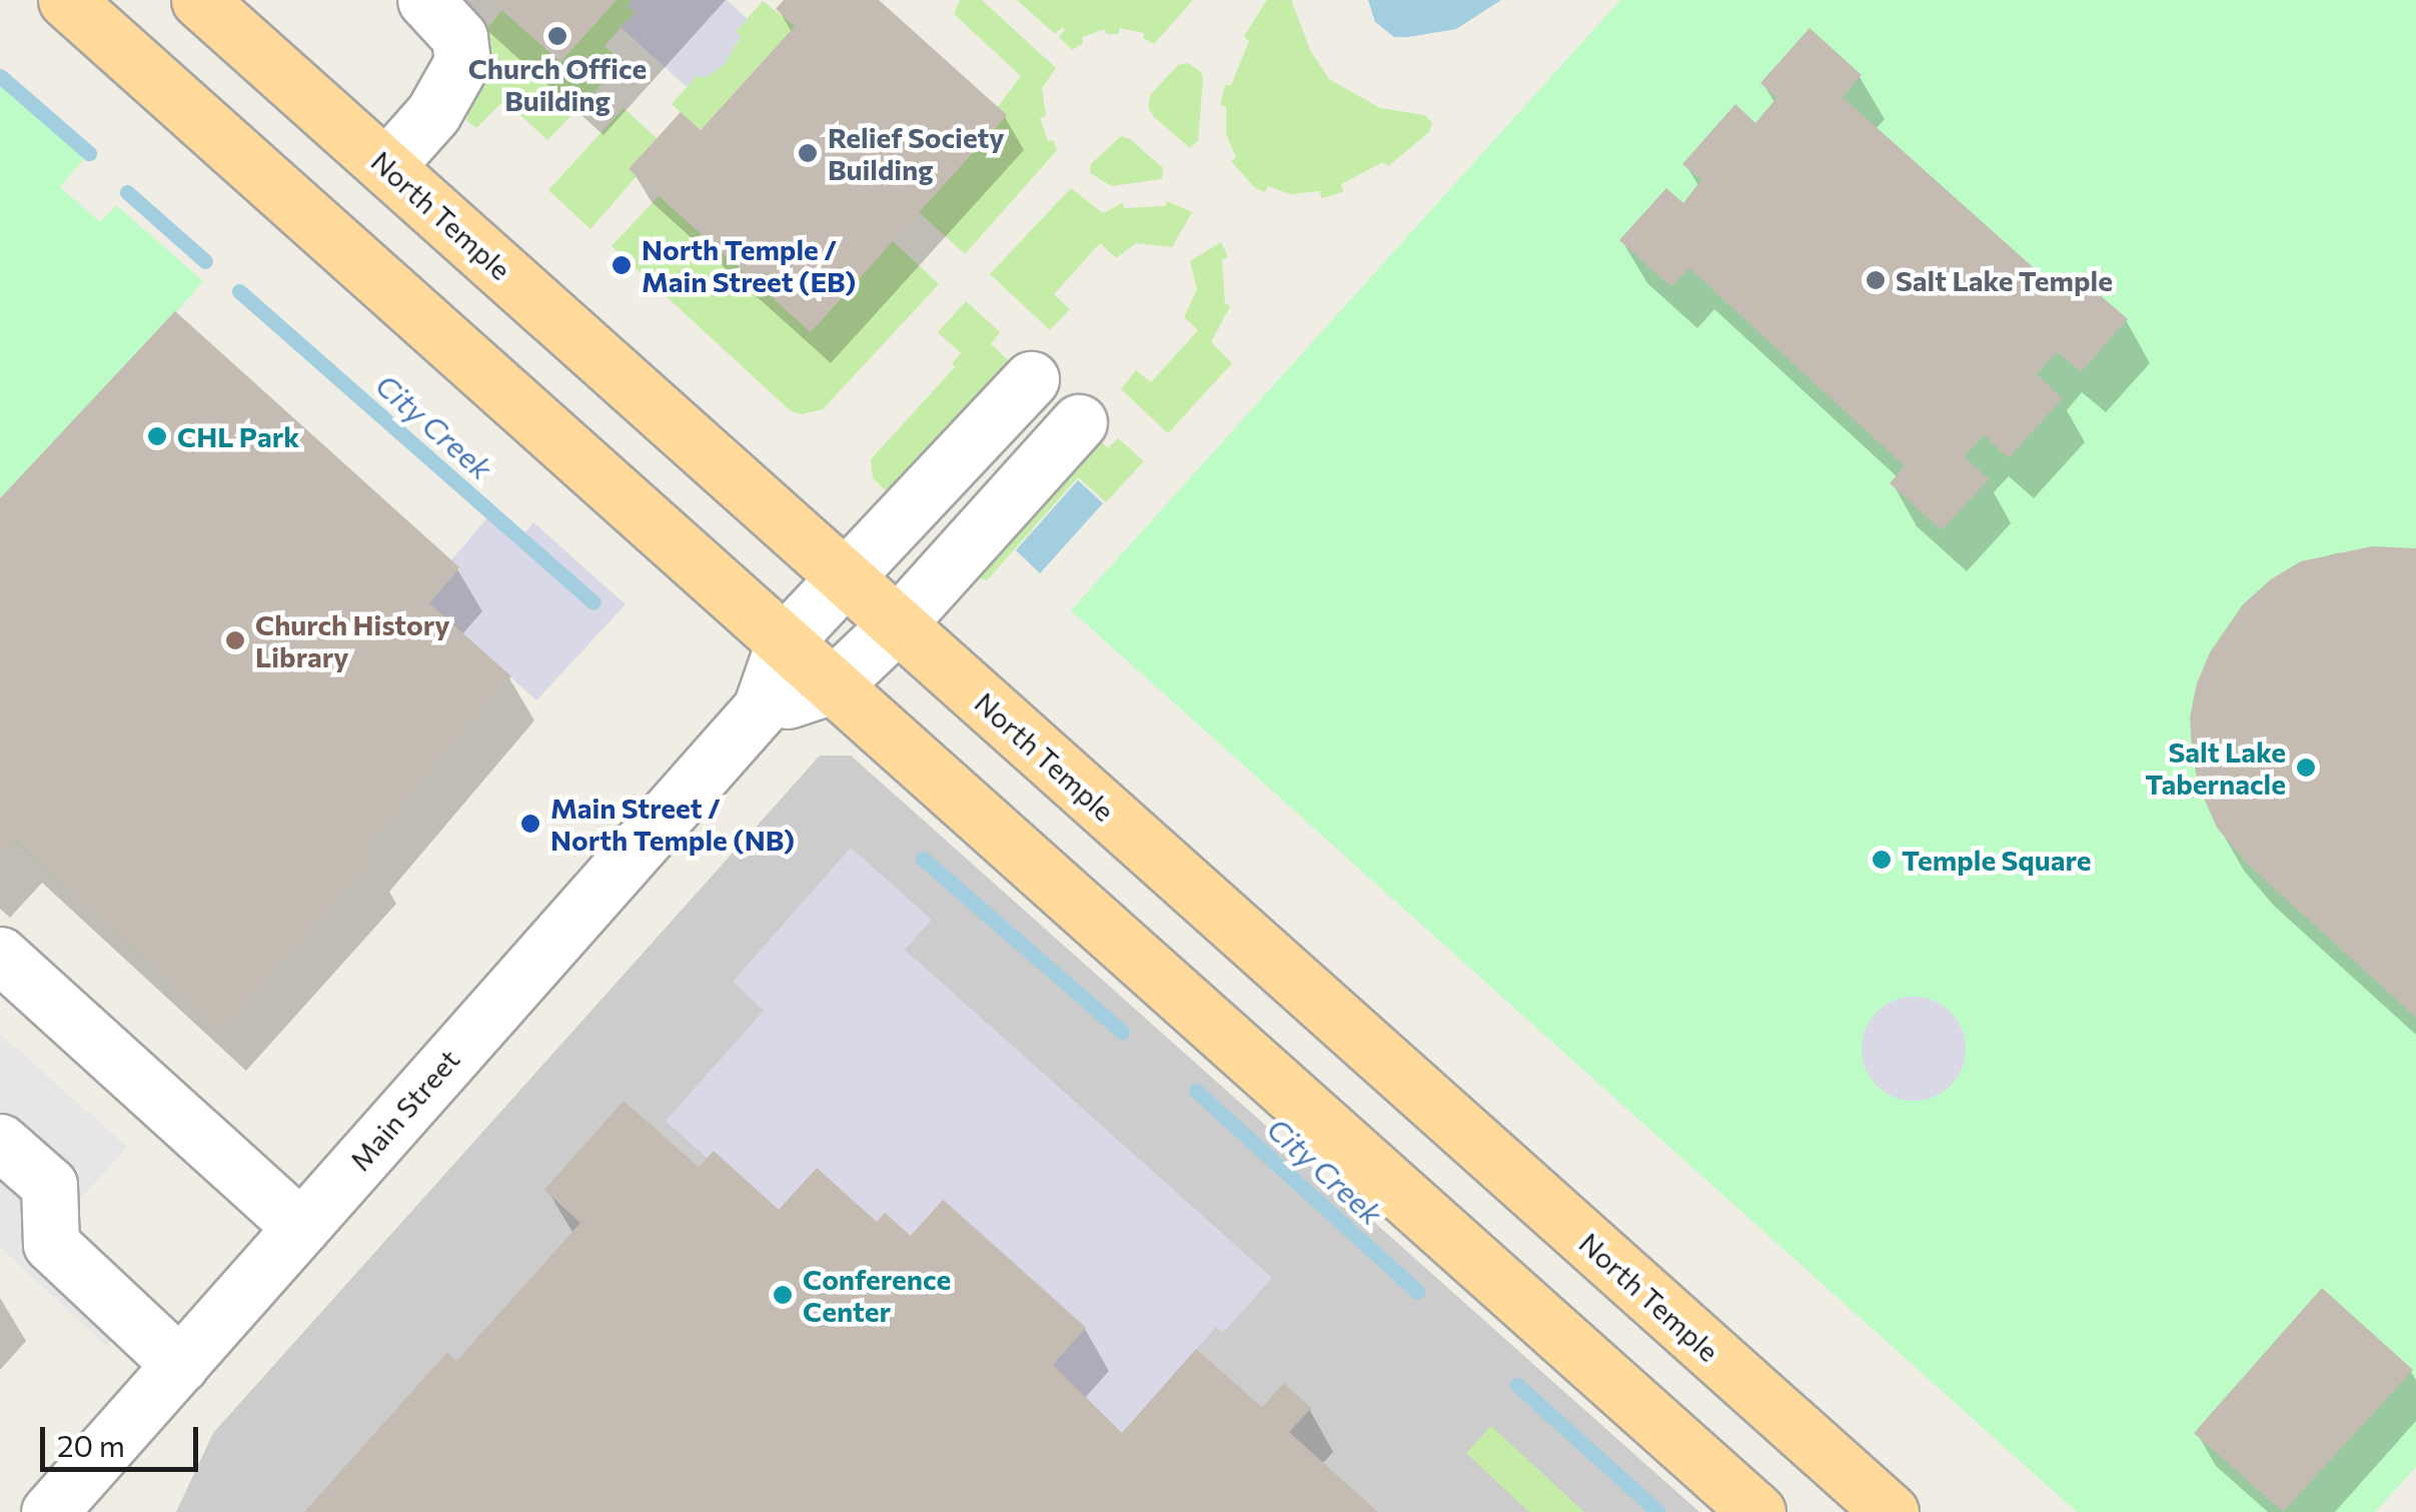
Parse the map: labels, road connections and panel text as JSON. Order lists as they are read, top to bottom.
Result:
{
  "streets": {
    "main road": ["North Temple"],
    "street": ["Main Street"]
  },
  "crossings": [
    ["North Temple", "Main Street"]
  ],
  "water": ["City Creek"],
  "places": [
    "Church Office Building",
    "Relief Society Building",
    "North Temple / Main Street (EB)",
    "Salt Lake Temple",
    "CHL Park",
    "Church History Library",
    "Salt Lake Tabernacle",
    "Main Street / North Temple (NB)",
    "Temple Square",
    "Conference Center"
  ],
  "scale_bar": "20 m"
}
